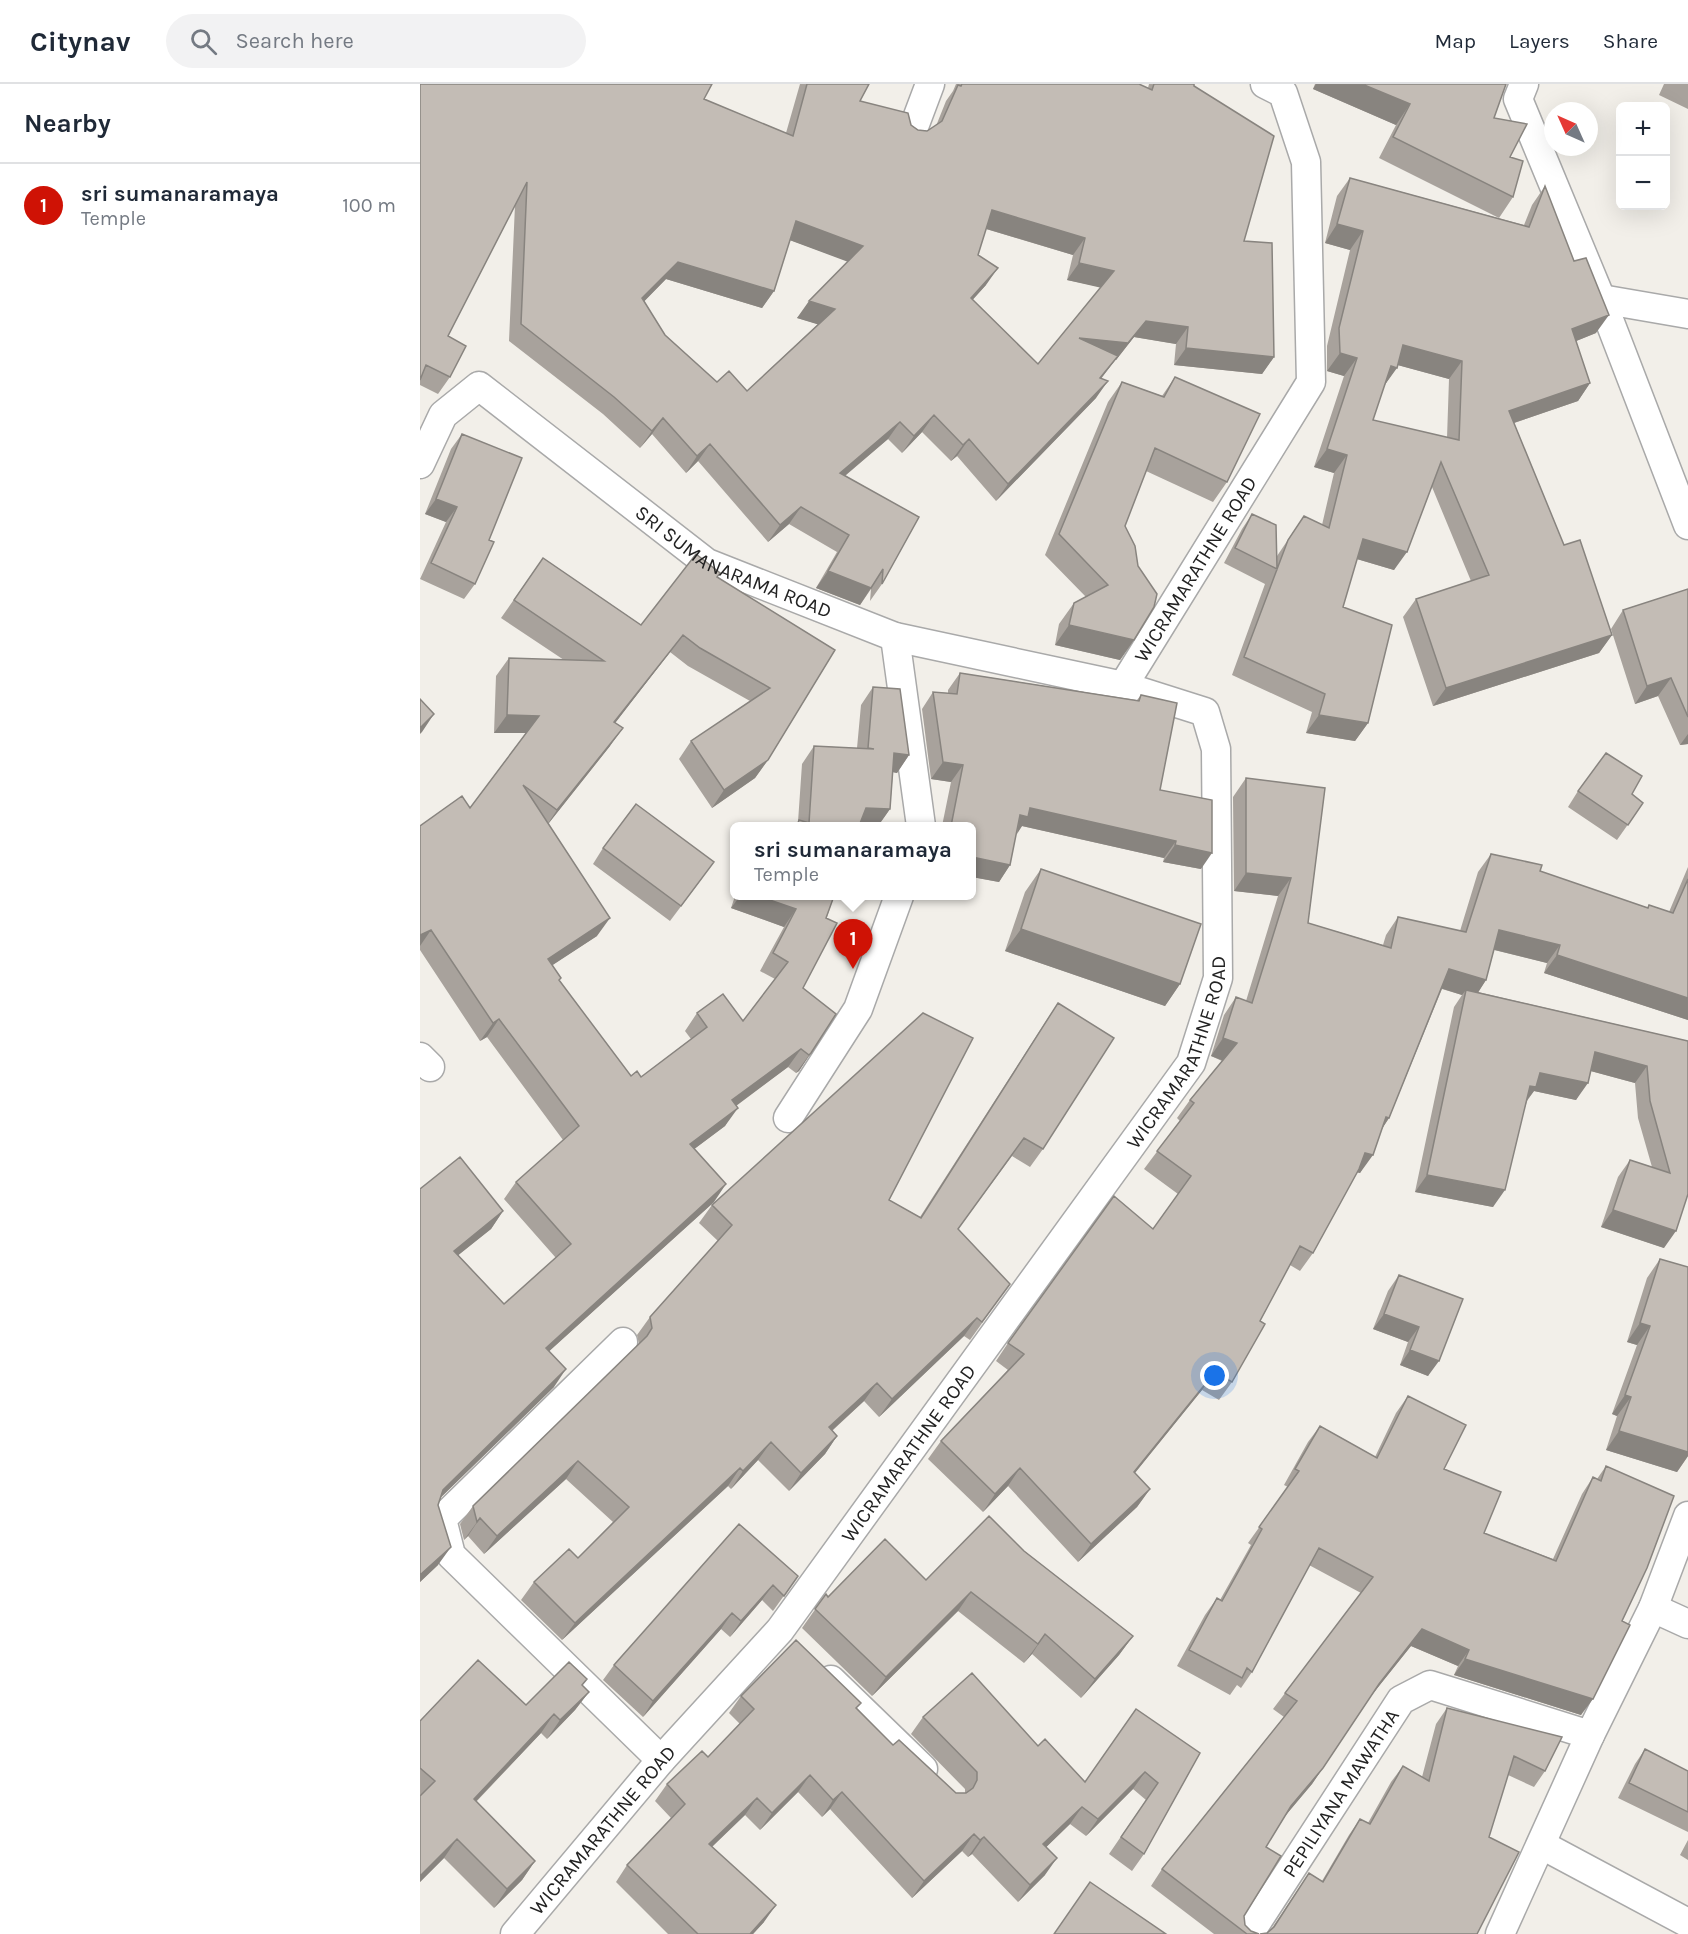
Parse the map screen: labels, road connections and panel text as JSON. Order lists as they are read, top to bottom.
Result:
{
  "streets": {
    "street": ["SRI SUMANARAMA ROAD", "WICRAMARATHNE ROAD", "PEPILIYANA MAWATHA"]
  },
  "crossings": [
    ["SRI SUMANARAMA ROAD", "WICRAMARATHNE ROAD"]
  ],
  "north": "top left",
  "page": {
    "header": "Citynav",
    "search": "Search here",
    "nav": ["Map", "Layers", "Share"],
    "heading": "Nearby",
    "map_buttons": ["+", "−"],
    "list": [
      {
        "mark": "1",
        "name": "sri sumanaramaya",
        "note": "Temple",
        "value": "100 m"
      }
    ],
    "popup": ["sri sumanaramaya", "Temple"],
    "pins": "1"
  }
}
